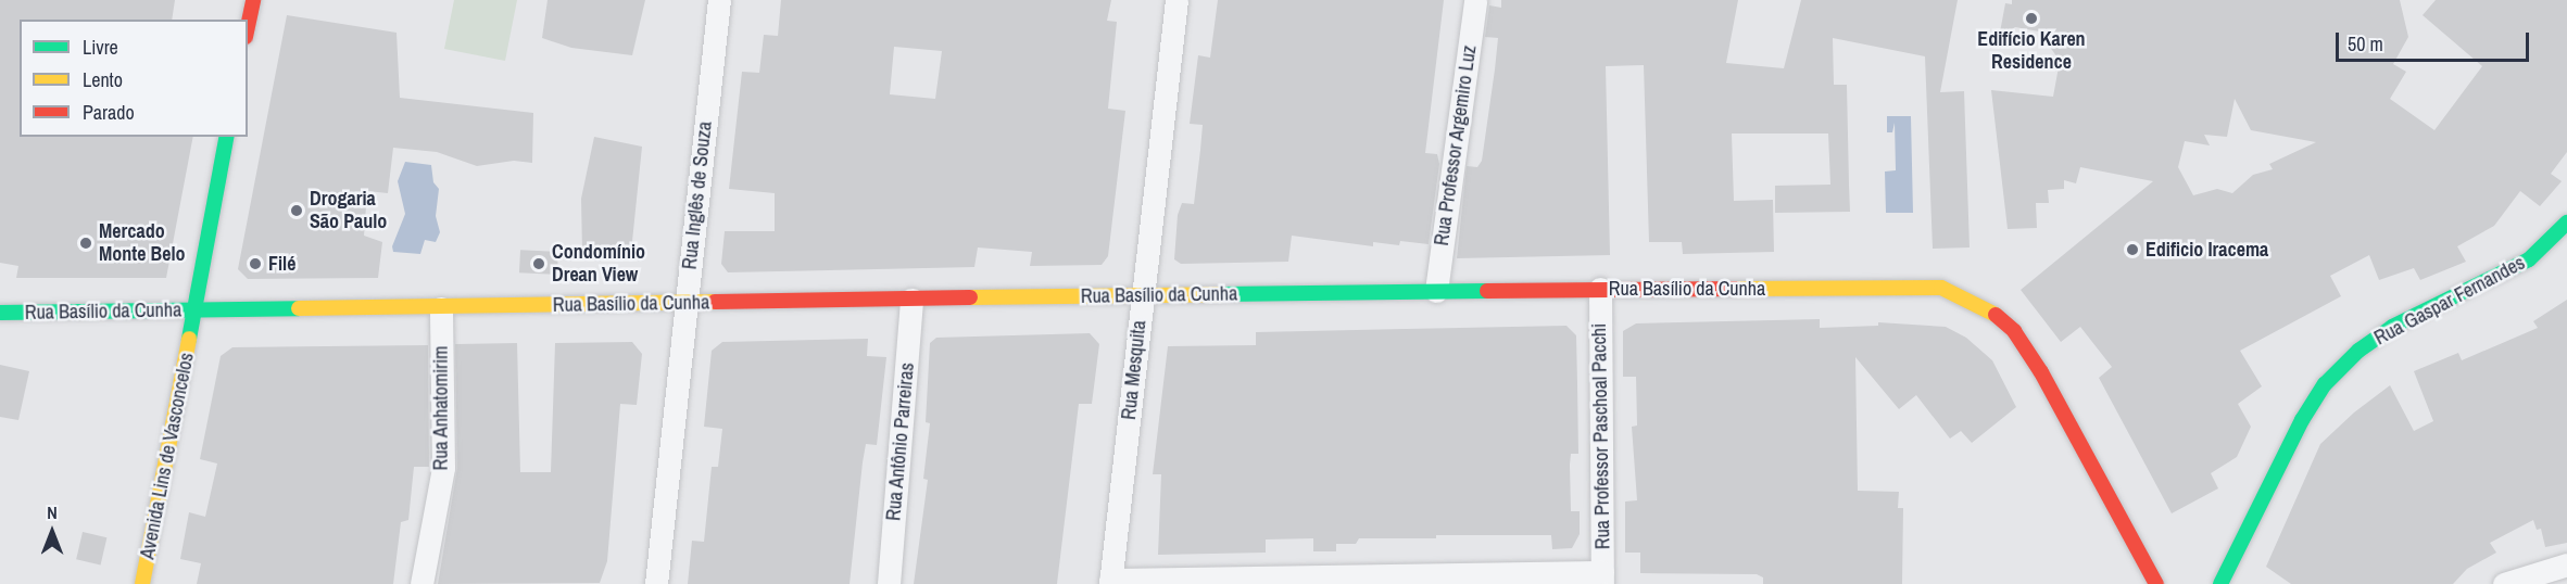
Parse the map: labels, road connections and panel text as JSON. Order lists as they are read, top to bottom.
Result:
{
  "streets": {
    "street": [
      "Rua Professor Argemiro Luz",
      "Rua Inglês de Souza",
      "Rua Basílio da Cunha",
      "Rua Gaspar Fernandes",
      "Rua Mesquita",
      "Rua Anhatomirim",
      "Rua Professor Paschoal Pacchi",
      "Rua Antônio Parreiras",
      "Avenida Lins de Vasconcelos"
    ]
  },
  "crossings": [
    ["Rua Professor Argemiro Luz", "Rua Basílio da Cunha"],
    ["Rua Inglês de Souza", "Rua Basílio da Cunha"],
    ["Rua Basílio da Cunha", "Rua Mesquita"],
    ["Rua Basílio da Cunha", "Rua Anhatomirim"],
    ["Rua Basílio da Cunha", "Rua Professor Paschoal Pacchi"],
    ["Rua Basílio da Cunha", "Rua Antônio Parreiras"],
    ["Rua Basílio da Cunha", "Avenida Lins de Vasconcelos"]
  ],
  "places": [
    "Edifício Karen Residence",
    "Drogaria São Paulo",
    "Mercado Monte Belo",
    "Edificio Iracema",
    "Filé",
    "Condomínio Drean View"
  ],
  "legend": ["Livre", "Lento", "Parado"],
  "scale_bar": "50 m",
  "north": "top"
}
